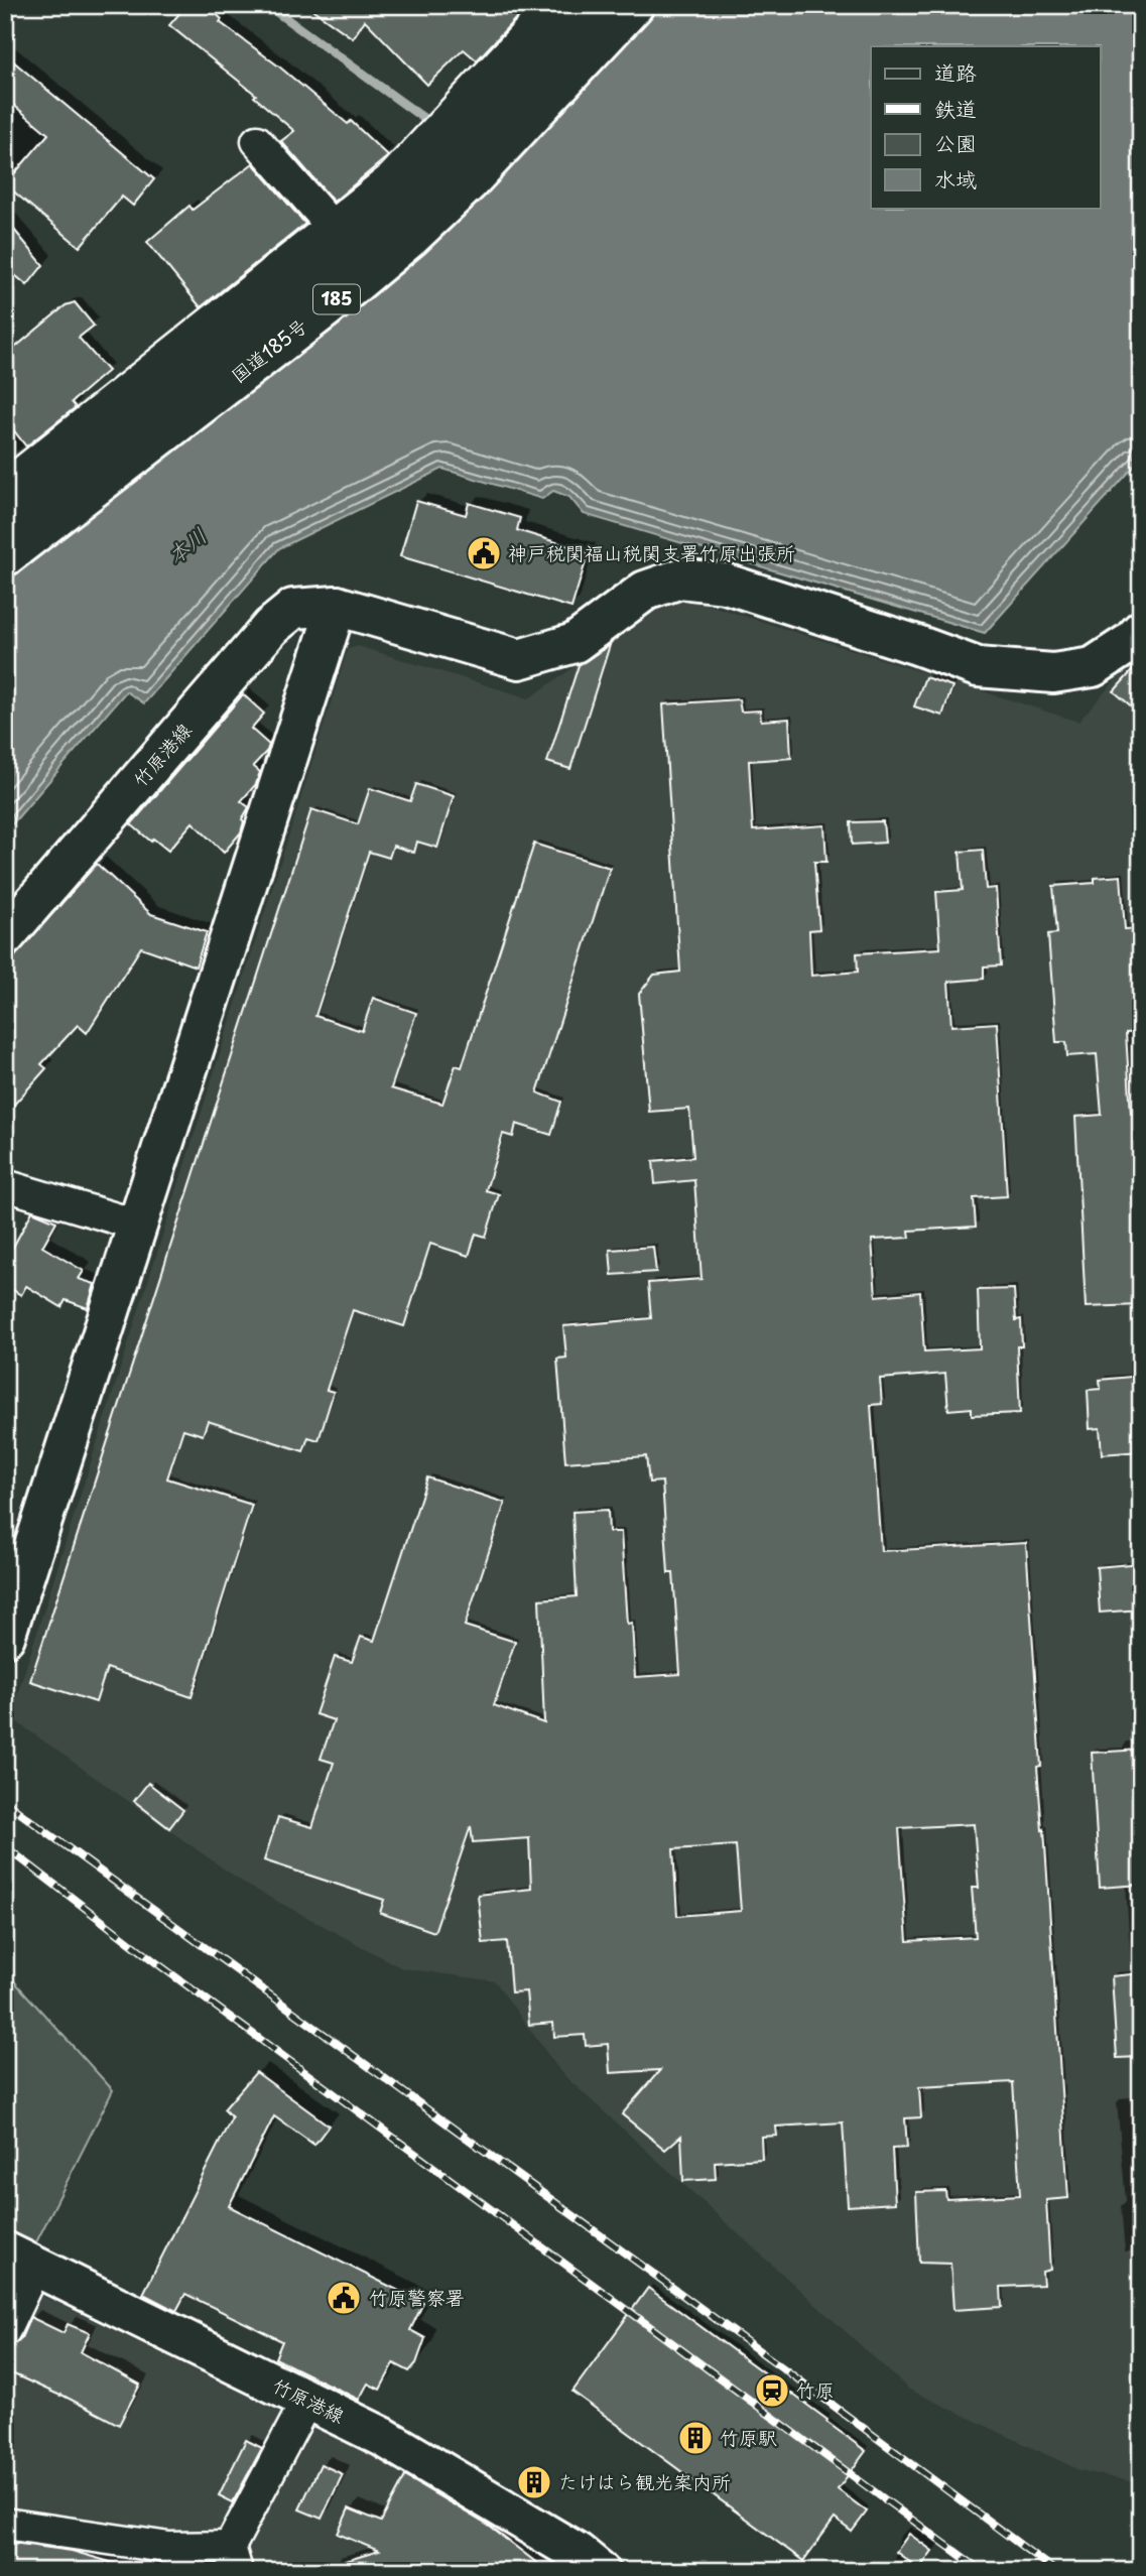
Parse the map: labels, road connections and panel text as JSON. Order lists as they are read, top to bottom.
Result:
{
  "streets": {
    "main road": ["185", "国道185号", "竹原港線"]
  },
  "water": ["本川"],
  "places": {
    "public building": ["神戸税関福山税関支署竹原出張所", "竹原警察署"],
    "station": ["竹原"],
    "building": ["竹原駅", "たけはら観光案内所"]
  },
  "legend": [
    "道路",
    "鉄道",
    "公園",
    "水域"
  ]
}
